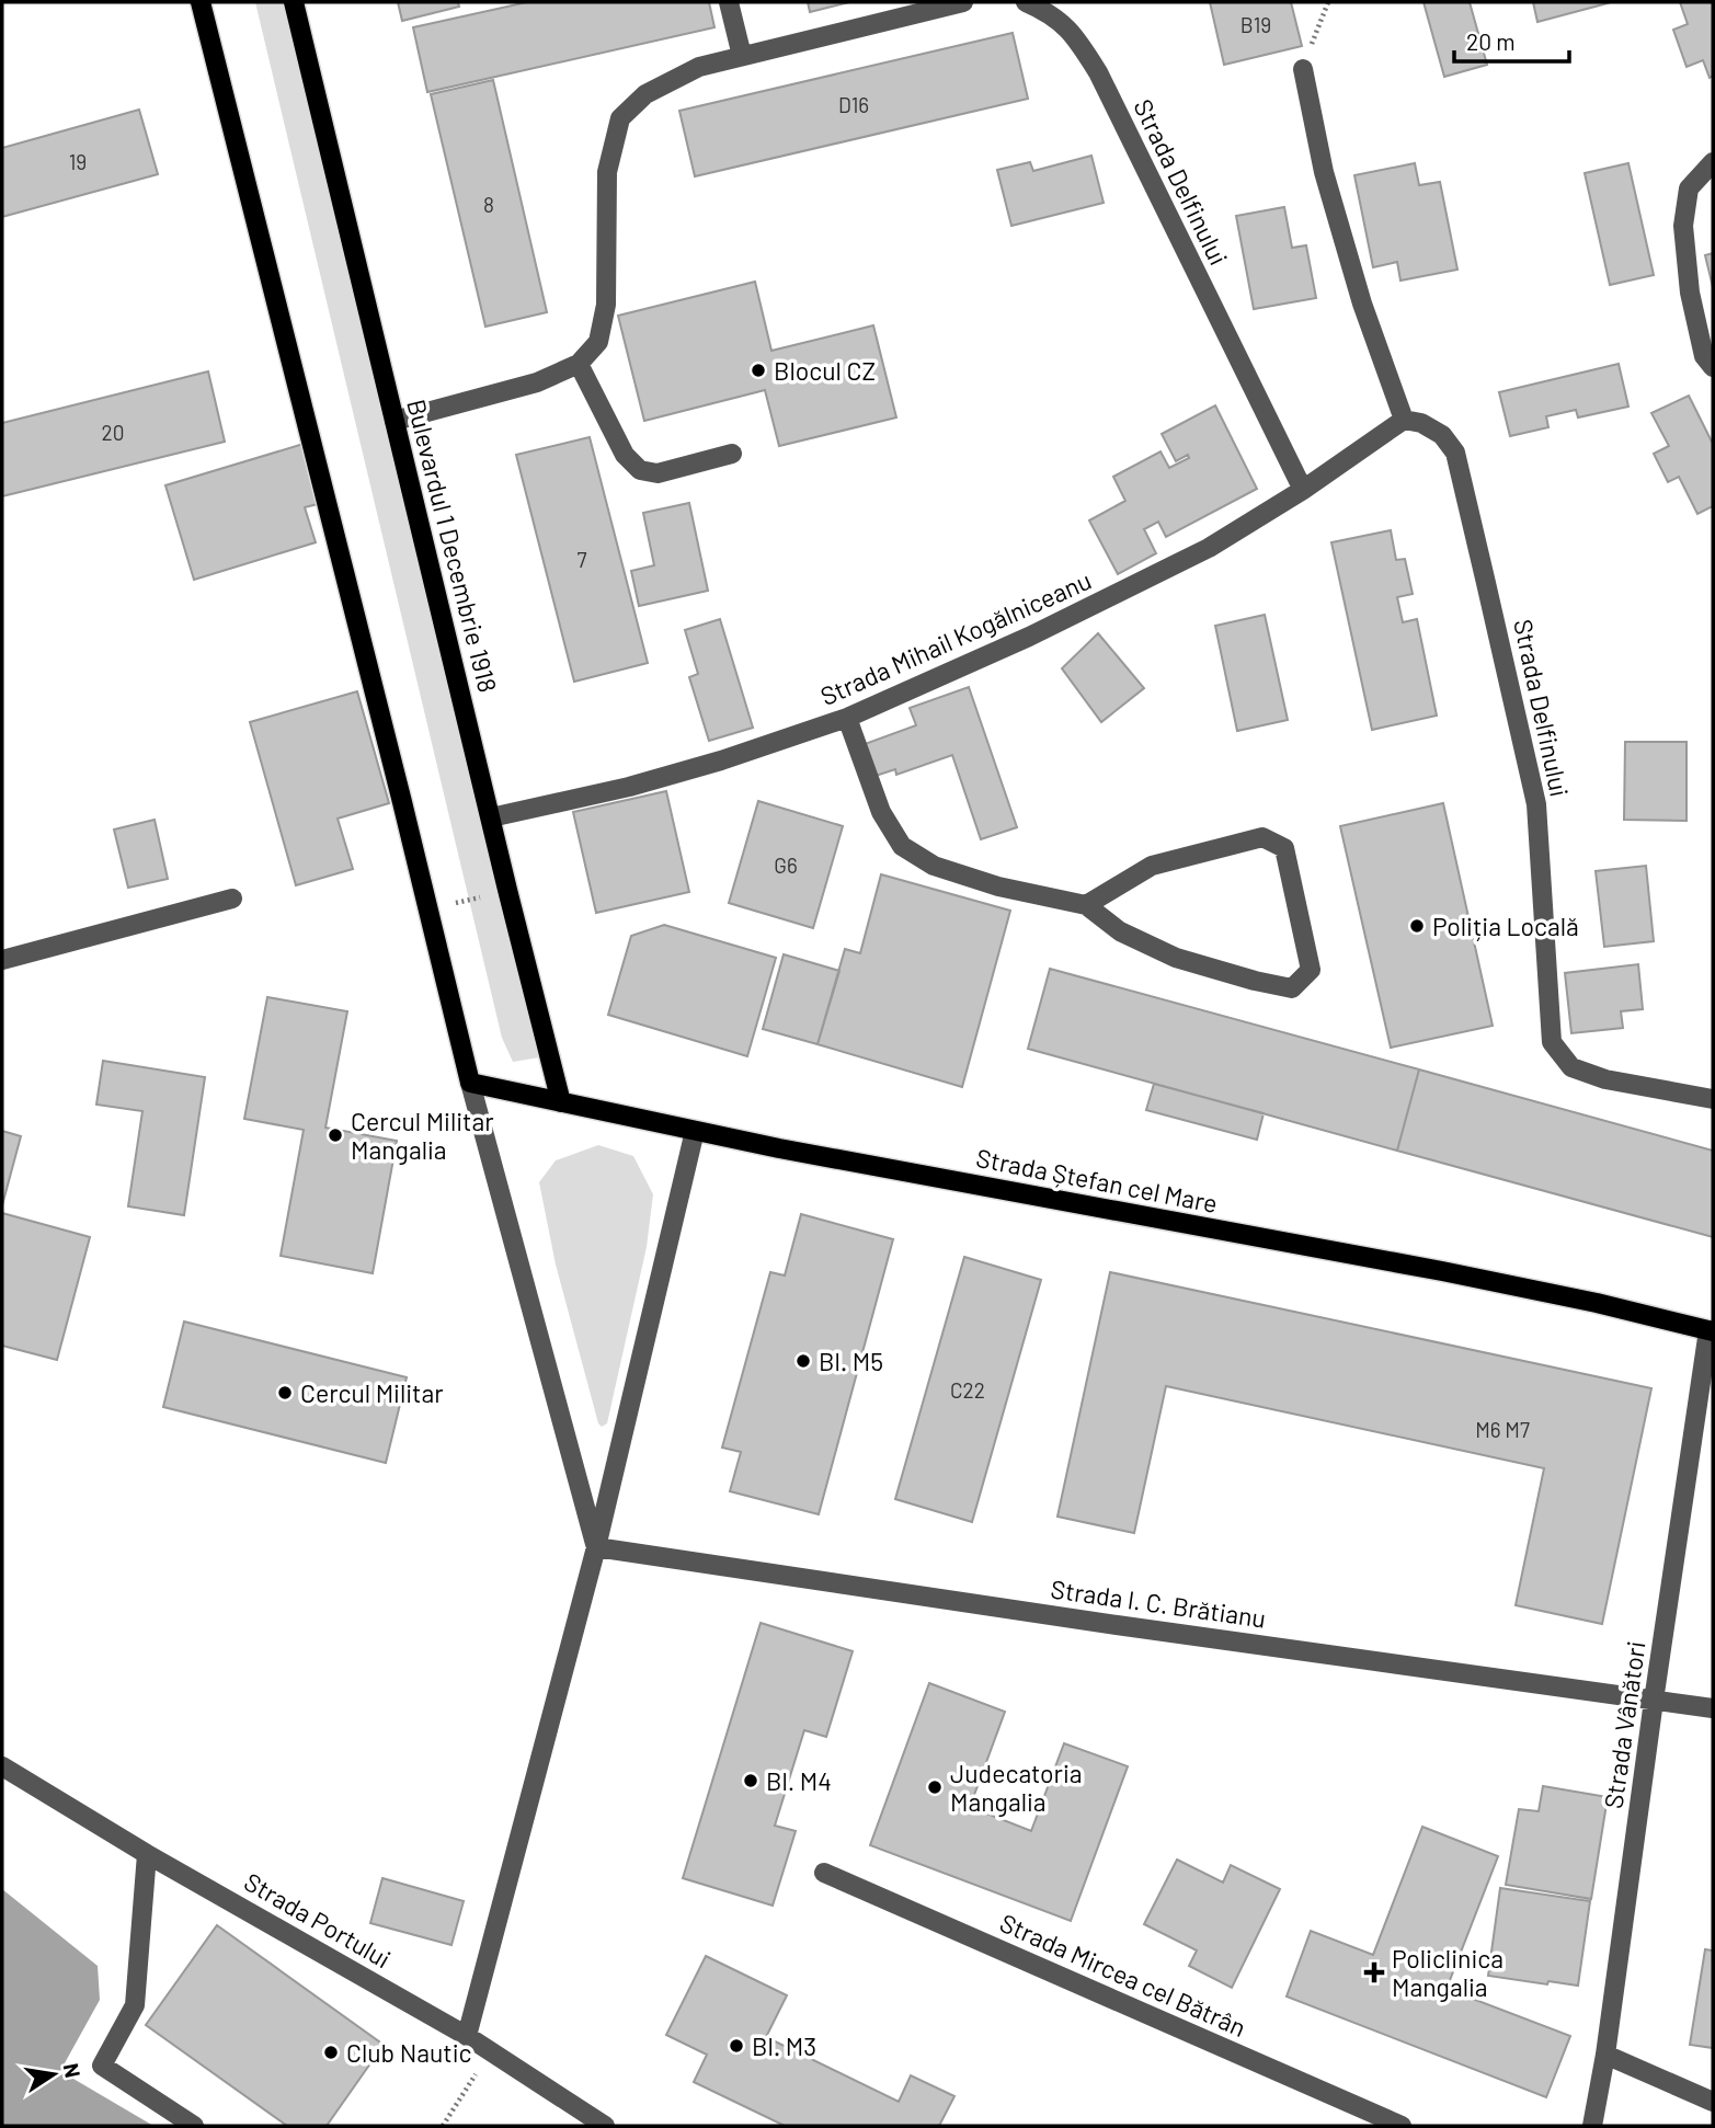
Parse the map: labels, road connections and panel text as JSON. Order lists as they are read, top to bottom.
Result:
{
  "streets": {
    "main road": ["Bulevardul 1 Decembrie 1918", "Strada Ștefan cel Mare"],
    "street": [
      "Strada Delfinului",
      "Strada Mihail Kogălniceanu",
      "Strada I. C. Brătianu",
      "Strada Vânători",
      "Strada Portului",
      "Strada Mircea cel Bătrân"
    ]
  },
  "crossings": [
    ["Strada Delfinului", "Strada Mihail Kogălniceanu"],
    ["Bulevardul 1 Decembrie 1918", "Strada Mihail Kogălniceanu"],
    ["Bulevardul 1 Decembrie 1918", "Strada Ștefan cel Mare"],
    ["Strada Ștefan cel Mare", "Strada Vânători"],
    ["Strada I. C. Brătianu", "Strada Vânători"]
  ],
  "places": {
    "other": [
      "Blocul CZ",
      "Poliția Locală",
      "Cercul Militar Mangalia",
      "Bl. M5",
      "Cercul Militar",
      "Bl. M4",
      "Judecatoria Mangalia",
      "Bl. M3",
      "Club Nautic"
    ],
    "health": ["Policlinica Mangalia"]
  },
  "house_numbers": [
    "B19",
    "D16",
    "19",
    "8",
    "20",
    "7",
    "G6",
    "C22",
    "M6 M7"
  ],
  "scale_bar": "20 m",
  "north": "right"
}
